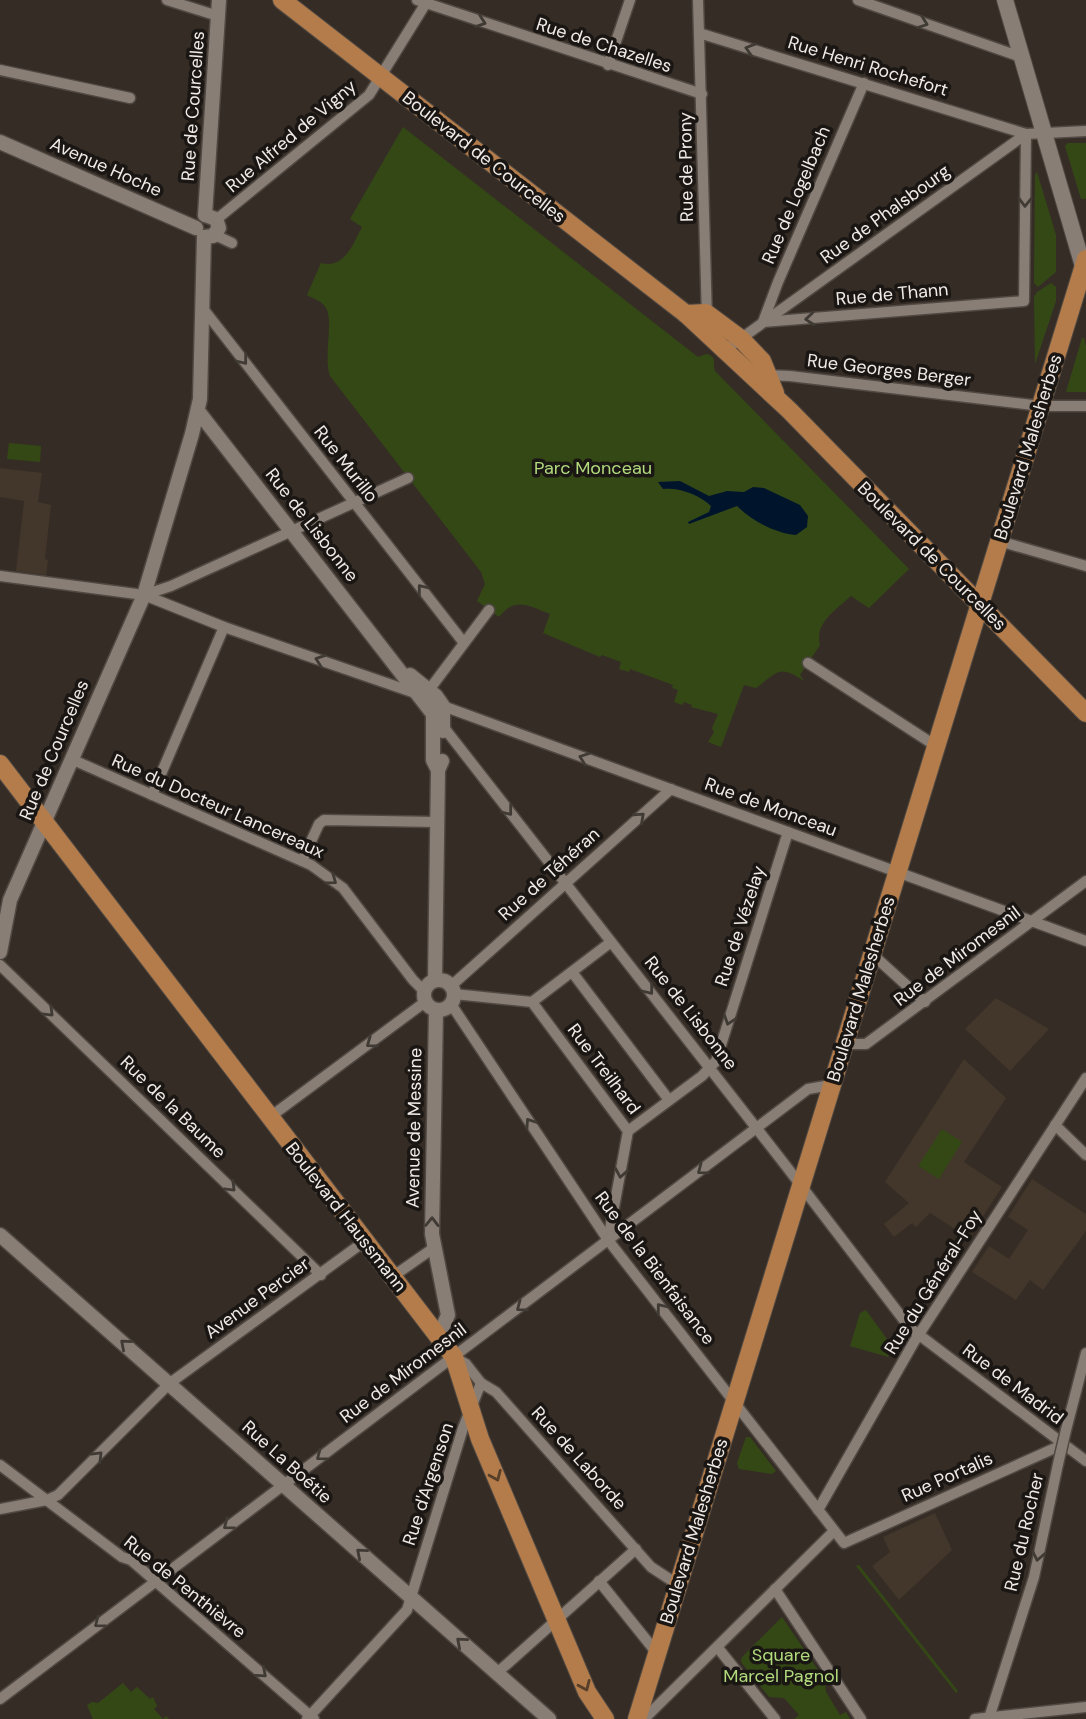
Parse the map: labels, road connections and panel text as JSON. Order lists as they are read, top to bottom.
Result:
{
  "streets": {
    "main road": ["Boulevard de Courcelles", "Boulevard Malesherbes", "Boulevard Haussmann"],
    "street": [
      "Rue de Chazelles",
      "Rue Henri Rochefort",
      "Rue de Courcelles",
      "Rue Alfred de Vigny",
      "Avenue Hoche",
      "Rue de Prony",
      "Rue de Logelbach",
      "Rue de Phalsbourg",
      "Rue de Thann",
      "Rue Georges Berger",
      "Rue Murillo",
      "Rue de Lisbonne",
      "Rue du Docteur Lancereaux",
      "Rue de Monceau",
      "Rue de Téhéran",
      "Rue de Vézelay",
      "Rue de Miromesnil",
      "Rue Treilhard",
      "Rue de la Baume",
      "Avenue de Messine",
      "Rue de la Bienfaisance",
      "Rue du Général-Foy",
      "Avenue Percier",
      "Rue de Madrid",
      "Rue de Laborde",
      "Rue La Boétie",
      "Rue Portalis",
      "Rue d'Argenson",
      "Rue du Rocher",
      "Rue de Penthièvre"
    ]
  },
  "crossings": [
    ["Rue de Chazelles", "Rue Alfred de Vigny"],
    ["Rue de Chazelles", "Rue de Prony"],
    ["Rue Henri Rochefort", "Rue de Prony"],
    ["Rue Henri Rochefort", "Rue de Logelbach"],
    ["Rue Henri Rochefort", "Rue de Phalsbourg"],
    ["Rue Henri Rochefort", "Rue de Thann"],
    ["Rue de Courcelles", "Rue Alfred de Vigny"],
    ["Rue de Courcelles", "Avenue Hoche"],
    ["Rue de Courcelles", "Rue de Lisbonne"],
    ["Rue de Courcelles", "Rue du Docteur Lancereaux"],
    ["Rue de Courcelles", "Boulevard Haussmann"],
    ["Rue Alfred de Vigny", "Boulevard de Courcelles"],
    ["Boulevard de Courcelles", "Rue de Prony"],
    ["Boulevard de Courcelles", "Rue de Phalsbourg"],
    ["Boulevard de Courcelles", "Rue Georges Berger"],
    ["Boulevard de Courcelles", "Boulevard Malesherbes"],
    ["Rue de Logelbach", "Rue de Phalsbourg"],
    ["Rue de Logelbach", "Rue de Thann"],
    ["Rue de Phalsbourg", "Rue de Thann"],
    ["Rue Georges Berger", "Boulevard Malesherbes"],
    ["Boulevard Malesherbes", "Rue de Lisbonne"],
    ["Boulevard Malesherbes", "Rue de Monceau"],
    ["Boulevard Malesherbes", "Rue de Miromesnil"],
    ["Boulevard Malesherbes", "Rue de la Bienfaisance"],
    ["Boulevard Malesherbes", "Rue de Laborde"],
    ["Rue de Lisbonne", "Rue de Monceau"],
    ["Rue de Lisbonne", "Rue de Téhéran"],
    ["Rue de Lisbonne", "Rue de Vézelay"],
    ["Rue de Lisbonne", "Rue de Miromesnil"],
    ["Rue de Lisbonne", "Avenue de Messine"],
    ["Rue de Lisbonne", "Rue du Général-Foy"],
    ["Rue de Lisbonne", "Rue de Madrid"],
    ["Rue du Docteur Lancereaux", "Avenue de Messine"],
    ["Rue de Monceau", "Rue de Téhéran"],
    ["Rue de Monceau", "Rue de Vézelay"],
    ["Rue de Monceau", "Rue de Miromesnil"],
    ["Rue de Monceau", "Avenue de Messine"],
    ["Rue de Téhéran", "Rue de la Bienfaisance"],
    ["Rue de Miromesnil", "Rue Treilhard"],
    ["Rue de Miromesnil", "Boulevard Haussmann"],
    ["Rue de Miromesnil", "Rue de la Bienfaisance"],
    ["Rue de Miromesnil", "Rue de Laborde"],
    ["Rue de Miromesnil", "Rue La Boétie"],
    ["Rue de Miromesnil", "Rue de Penthièvre"],
    ["Rue Treilhard", "Rue de la Bienfaisance"],
    ["Rue de la Baume", "Avenue Percier"],
    ["Avenue de Messine", "Boulevard Haussmann"],
    ["Boulevard Haussmann", "Avenue Percier"],
    ["Boulevard Haussmann", "Rue de Laborde"],
    ["Boulevard Haussmann", "Rue d'Argenson"],
    ["Rue de la Bienfaisance", "Rue du Général-Foy"],
    ["Rue de la Bienfaisance", "Rue Portalis"],
    ["Rue du Général-Foy", "Rue de Madrid"],
    ["Avenue Percier", "Rue La Boétie"],
    ["Avenue Percier", "Rue de Penthièvre"],
    ["Rue de Madrid", "Rue Portalis"],
    ["Rue de Laborde", "Rue d'Argenson"],
    ["Rue La Boétie", "Rue d'Argenson"]
  ],
  "one_way": [
    "Rue de Chazelles",
    "Rue Henri Rochefort",
    "Rue du Docteur Lancereaux",
    "Rue de Monceau",
    "Rue de Téhéran",
    "Rue de Vézelay",
    "Rue de Miromesnil",
    "Rue Treilhard",
    "Rue de la Baume",
    "Avenue de Messine",
    "Rue de la Bienfaisance",
    "Avenue Percier",
    "Rue La Boétie",
    "Rue du Rocher",
    "Rue de Penthièvre"
  ],
  "parks": ["Parc Monceau", "Square Marcel Pagnol"]
}
